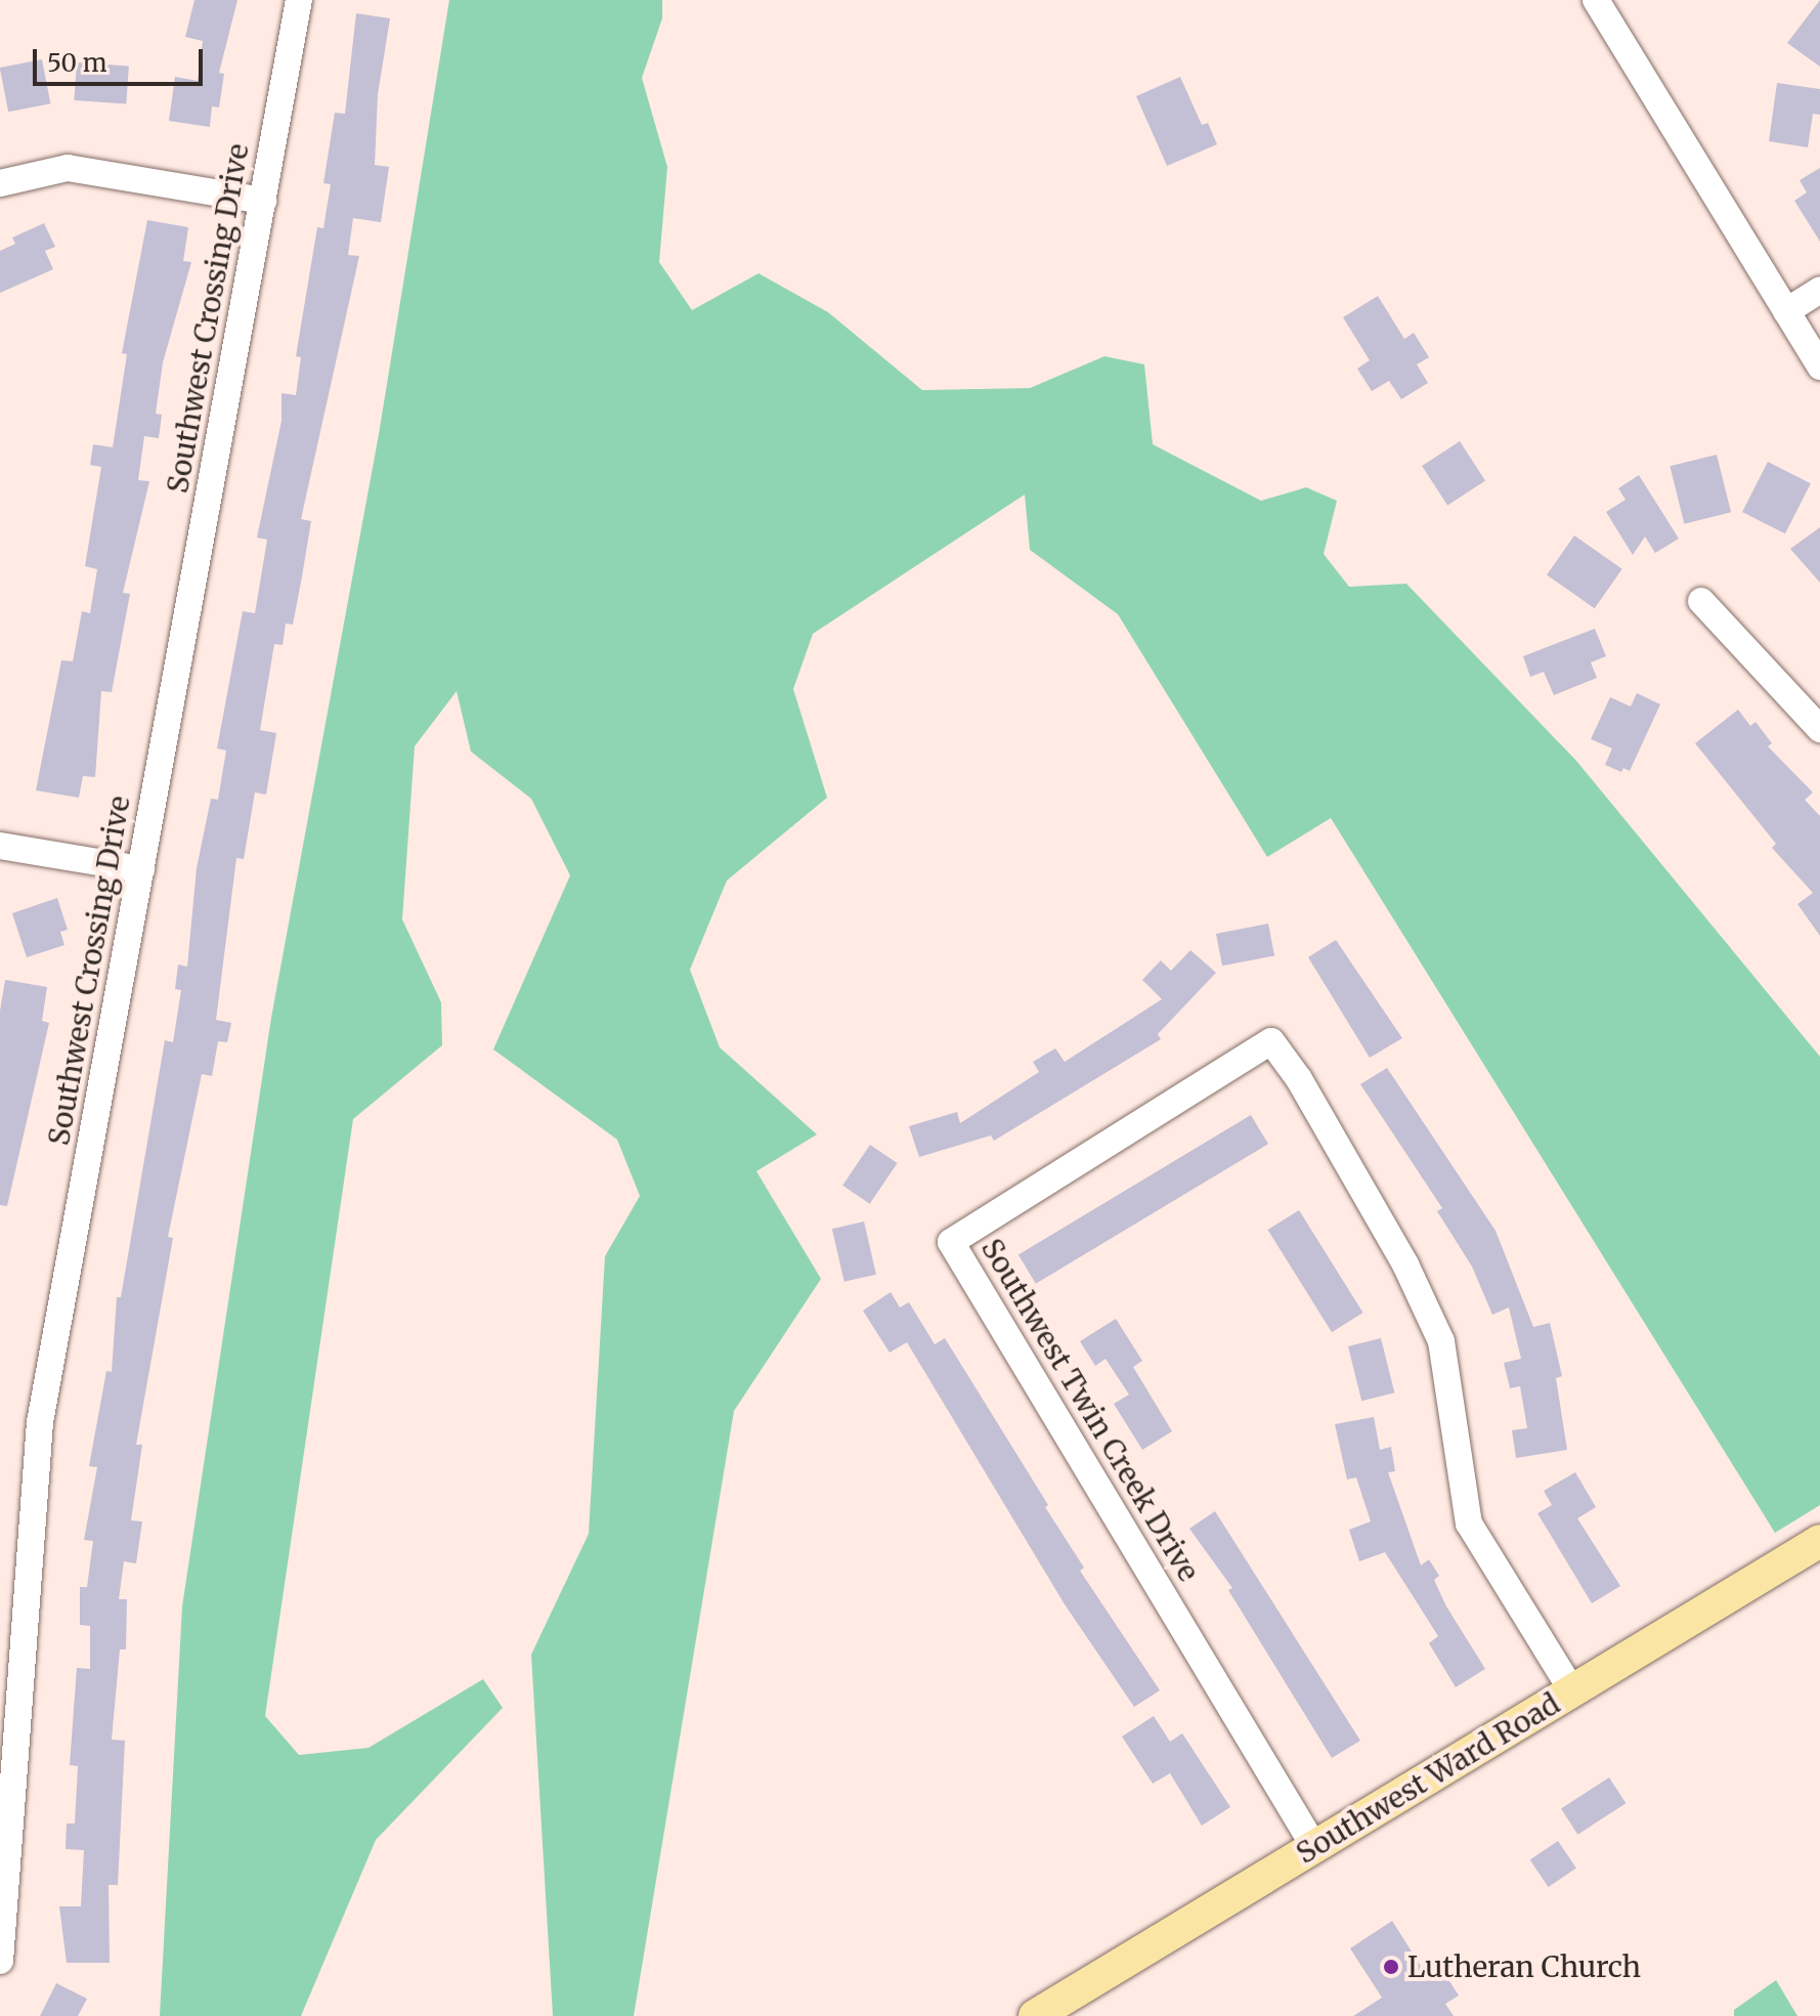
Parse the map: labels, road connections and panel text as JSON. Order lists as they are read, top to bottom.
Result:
{
  "streets": {
    "main road": ["Southwest Ward Road"],
    "street": ["Southwest Crossing Drive", "Southwest Twin Creek Drive"]
  },
  "crossings": [
    ["Southwest Twin Creek Drive", "Southwest Ward Road"]
  ],
  "places": ["Lutheran Church"],
  "scale_bar": "50 m"
}
